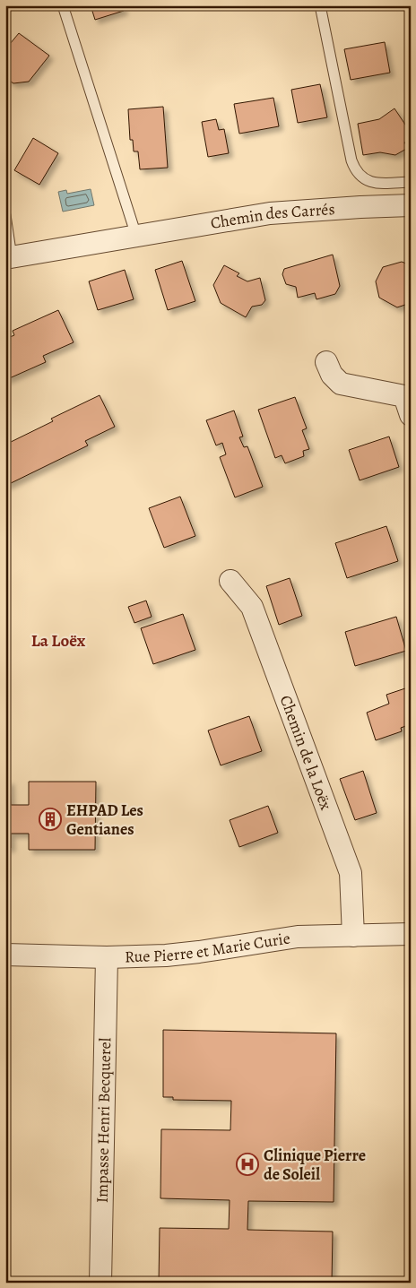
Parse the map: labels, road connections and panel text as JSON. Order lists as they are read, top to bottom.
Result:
{
  "streets": {
    "street": [
      "Chemin des Carrés",
      "Chemin de la Loëx",
      "Rue Pierre et Marie Curie",
      "Impasse Henri Becquerel"
    ]
  },
  "crossings": [
    ["Chemin de la Loëx", "Rue Pierre et Marie Curie"],
    ["Rue Pierre et Marie Curie", "Impasse Henri Becquerel"]
  ],
  "districts": ["La Loëx"],
  "places": {
    "building": ["EHPAD Les Gentianes"],
    "hospital": ["Clinique Pierre de Soleil"]
  }
}
